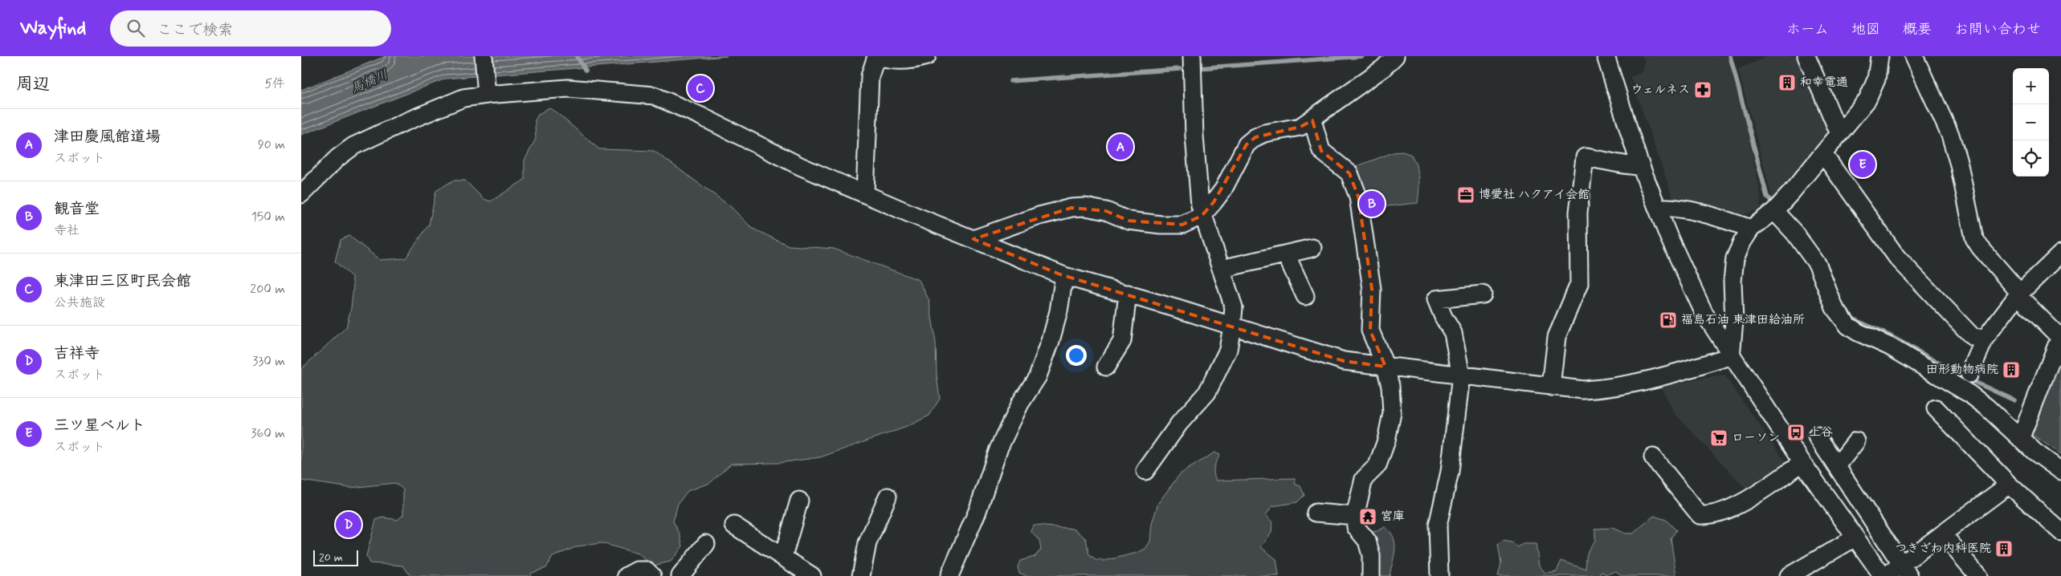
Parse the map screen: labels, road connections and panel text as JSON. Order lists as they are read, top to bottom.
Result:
{
  "water": ["馬橋川"],
  "places": {
    "building": ["和幸電通", "田形動物病院", "つきざわ内科医院"],
    "pharmacy": ["ウェルネス"],
    "office": ["博愛社 ハクアイ会館"],
    "fuel station": ["福島石油 東津田給油所"],
    "bus stop": ["上谷"],
    "supermarket": ["ローソン"],
    "temple": ["宮庫"]
  },
  "scale_bar": "20 m",
  "page": {
    "header": "Wayfind",
    "search": "ここで検索",
    "nav": [
      "ホーム",
      "地図",
      "概要",
      "お問い合わせ"
    ],
    "heading": ["周辺", "5件"],
    "map_buttons": ["+", "−"],
    "pins": [
      "C",
      "A",
      "E",
      "B",
      "D"
    ],
    "list": [
      {
        "mark": "A",
        "name": "津田慶風館道場",
        "note": "スポット",
        "value": "90 m"
      },
      {
        "mark": "B",
        "name": "観音堂",
        "note": "寺社",
        "value": "150 m"
      },
      {
        "mark": "C",
        "name": "東津田三区町民会館",
        "note": "公共施設",
        "value": "200 m"
      },
      {
        "mark": "D",
        "name": "吉祥寺",
        "note": "スポット",
        "value": "330 m"
      },
      {
        "mark": "E",
        "name": "三ツ星ベルト",
        "note": "スポット",
        "value": "360 m"
      }
    ],
    "scale": "20 m"
  }
}
